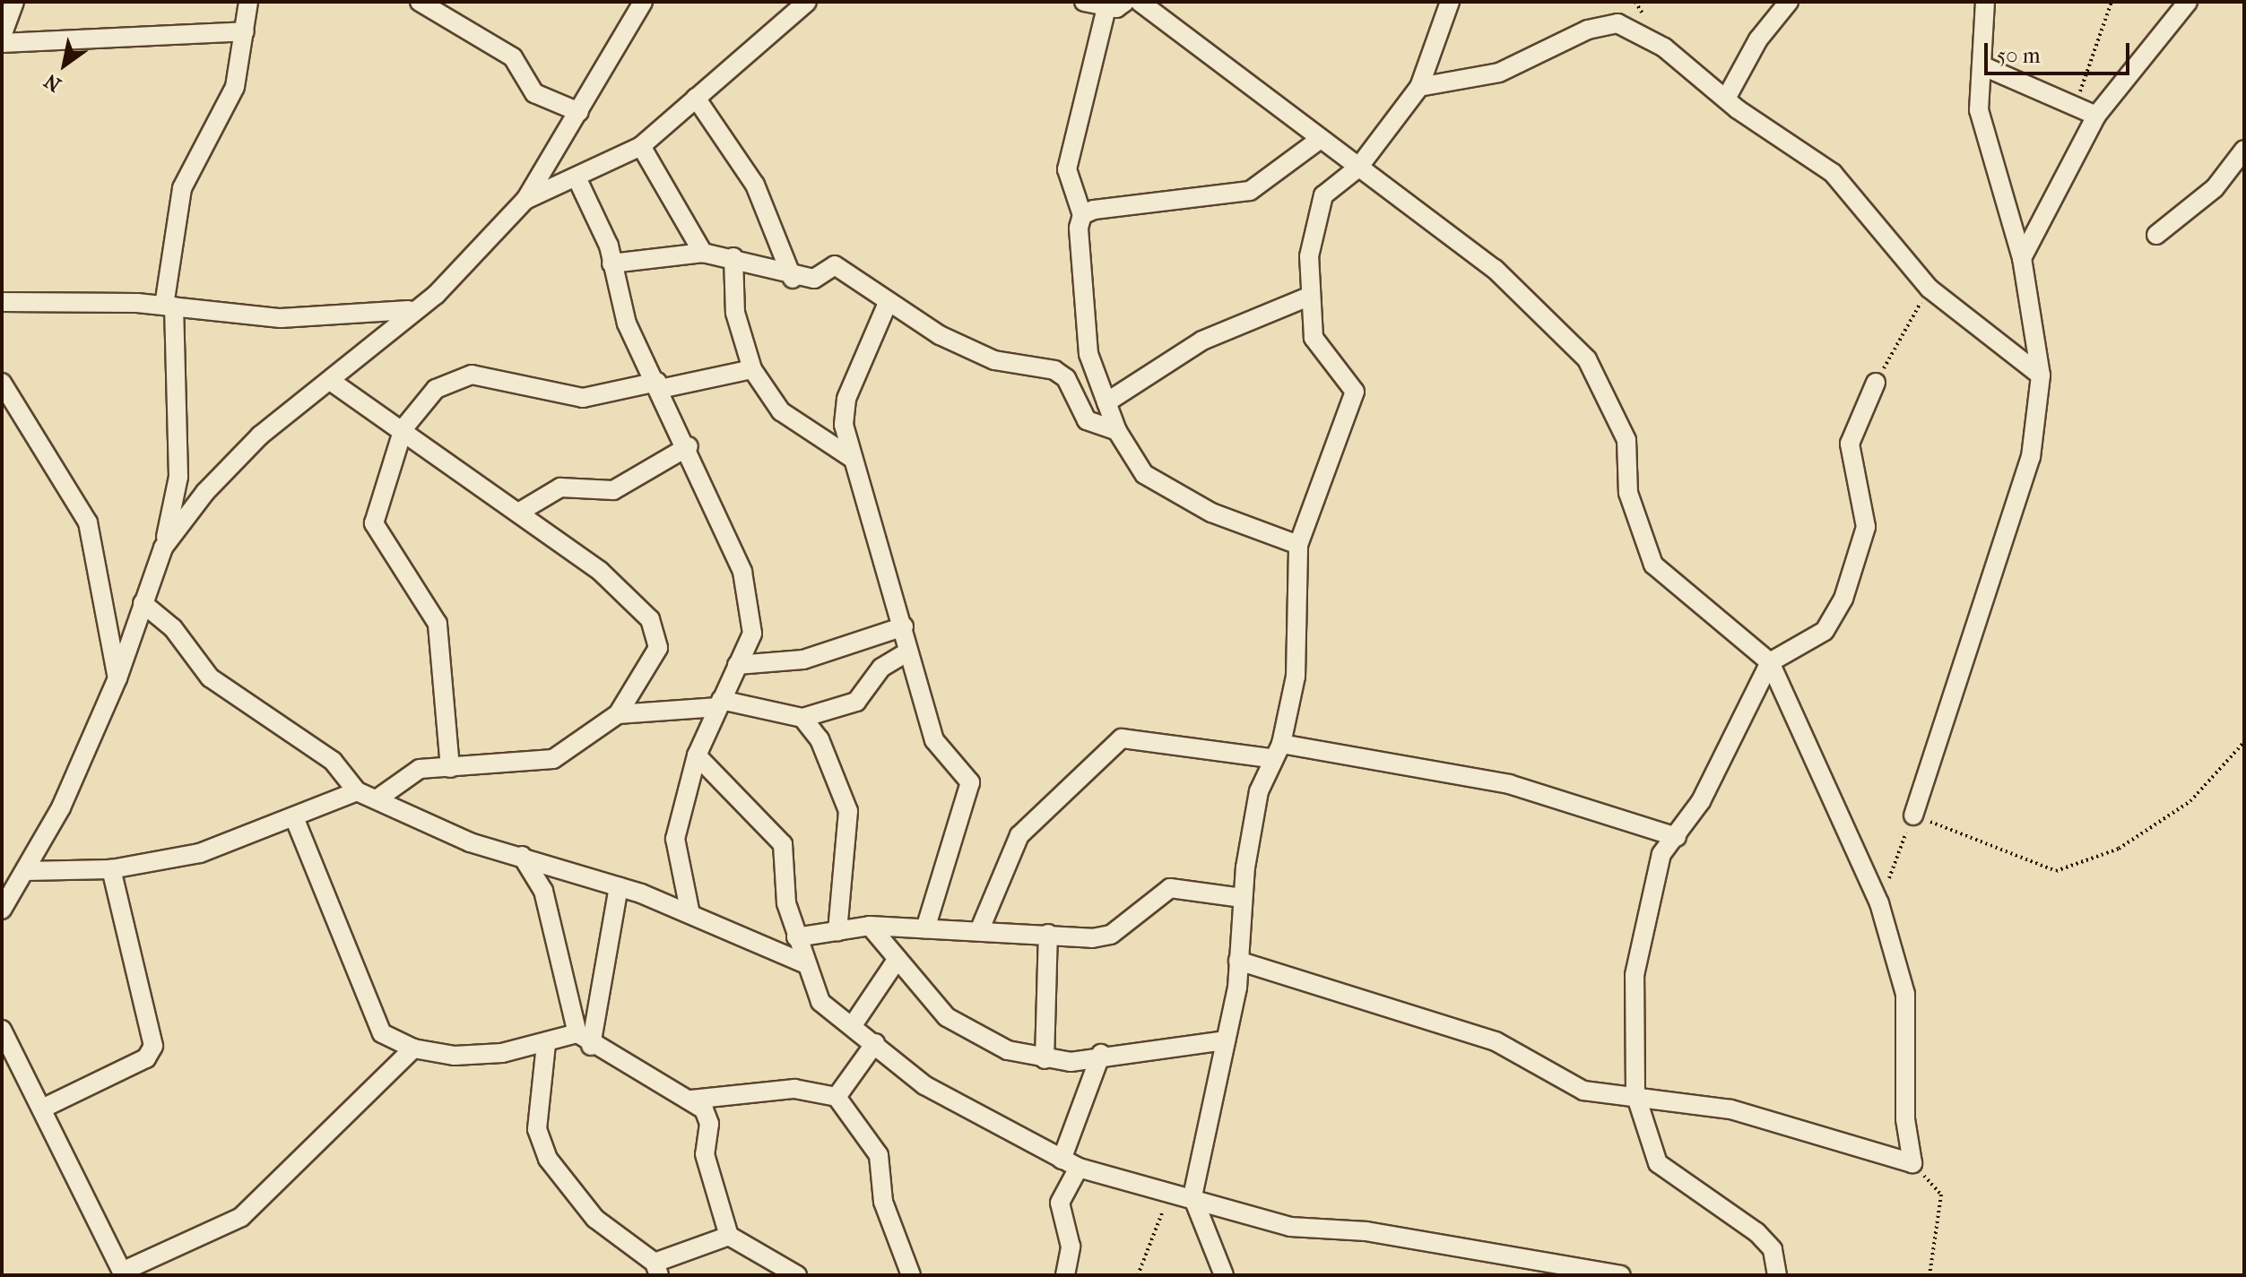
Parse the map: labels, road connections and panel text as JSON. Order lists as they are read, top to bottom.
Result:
{
  "scale_bar": "50 m",
  "north": "bottom left"
}
